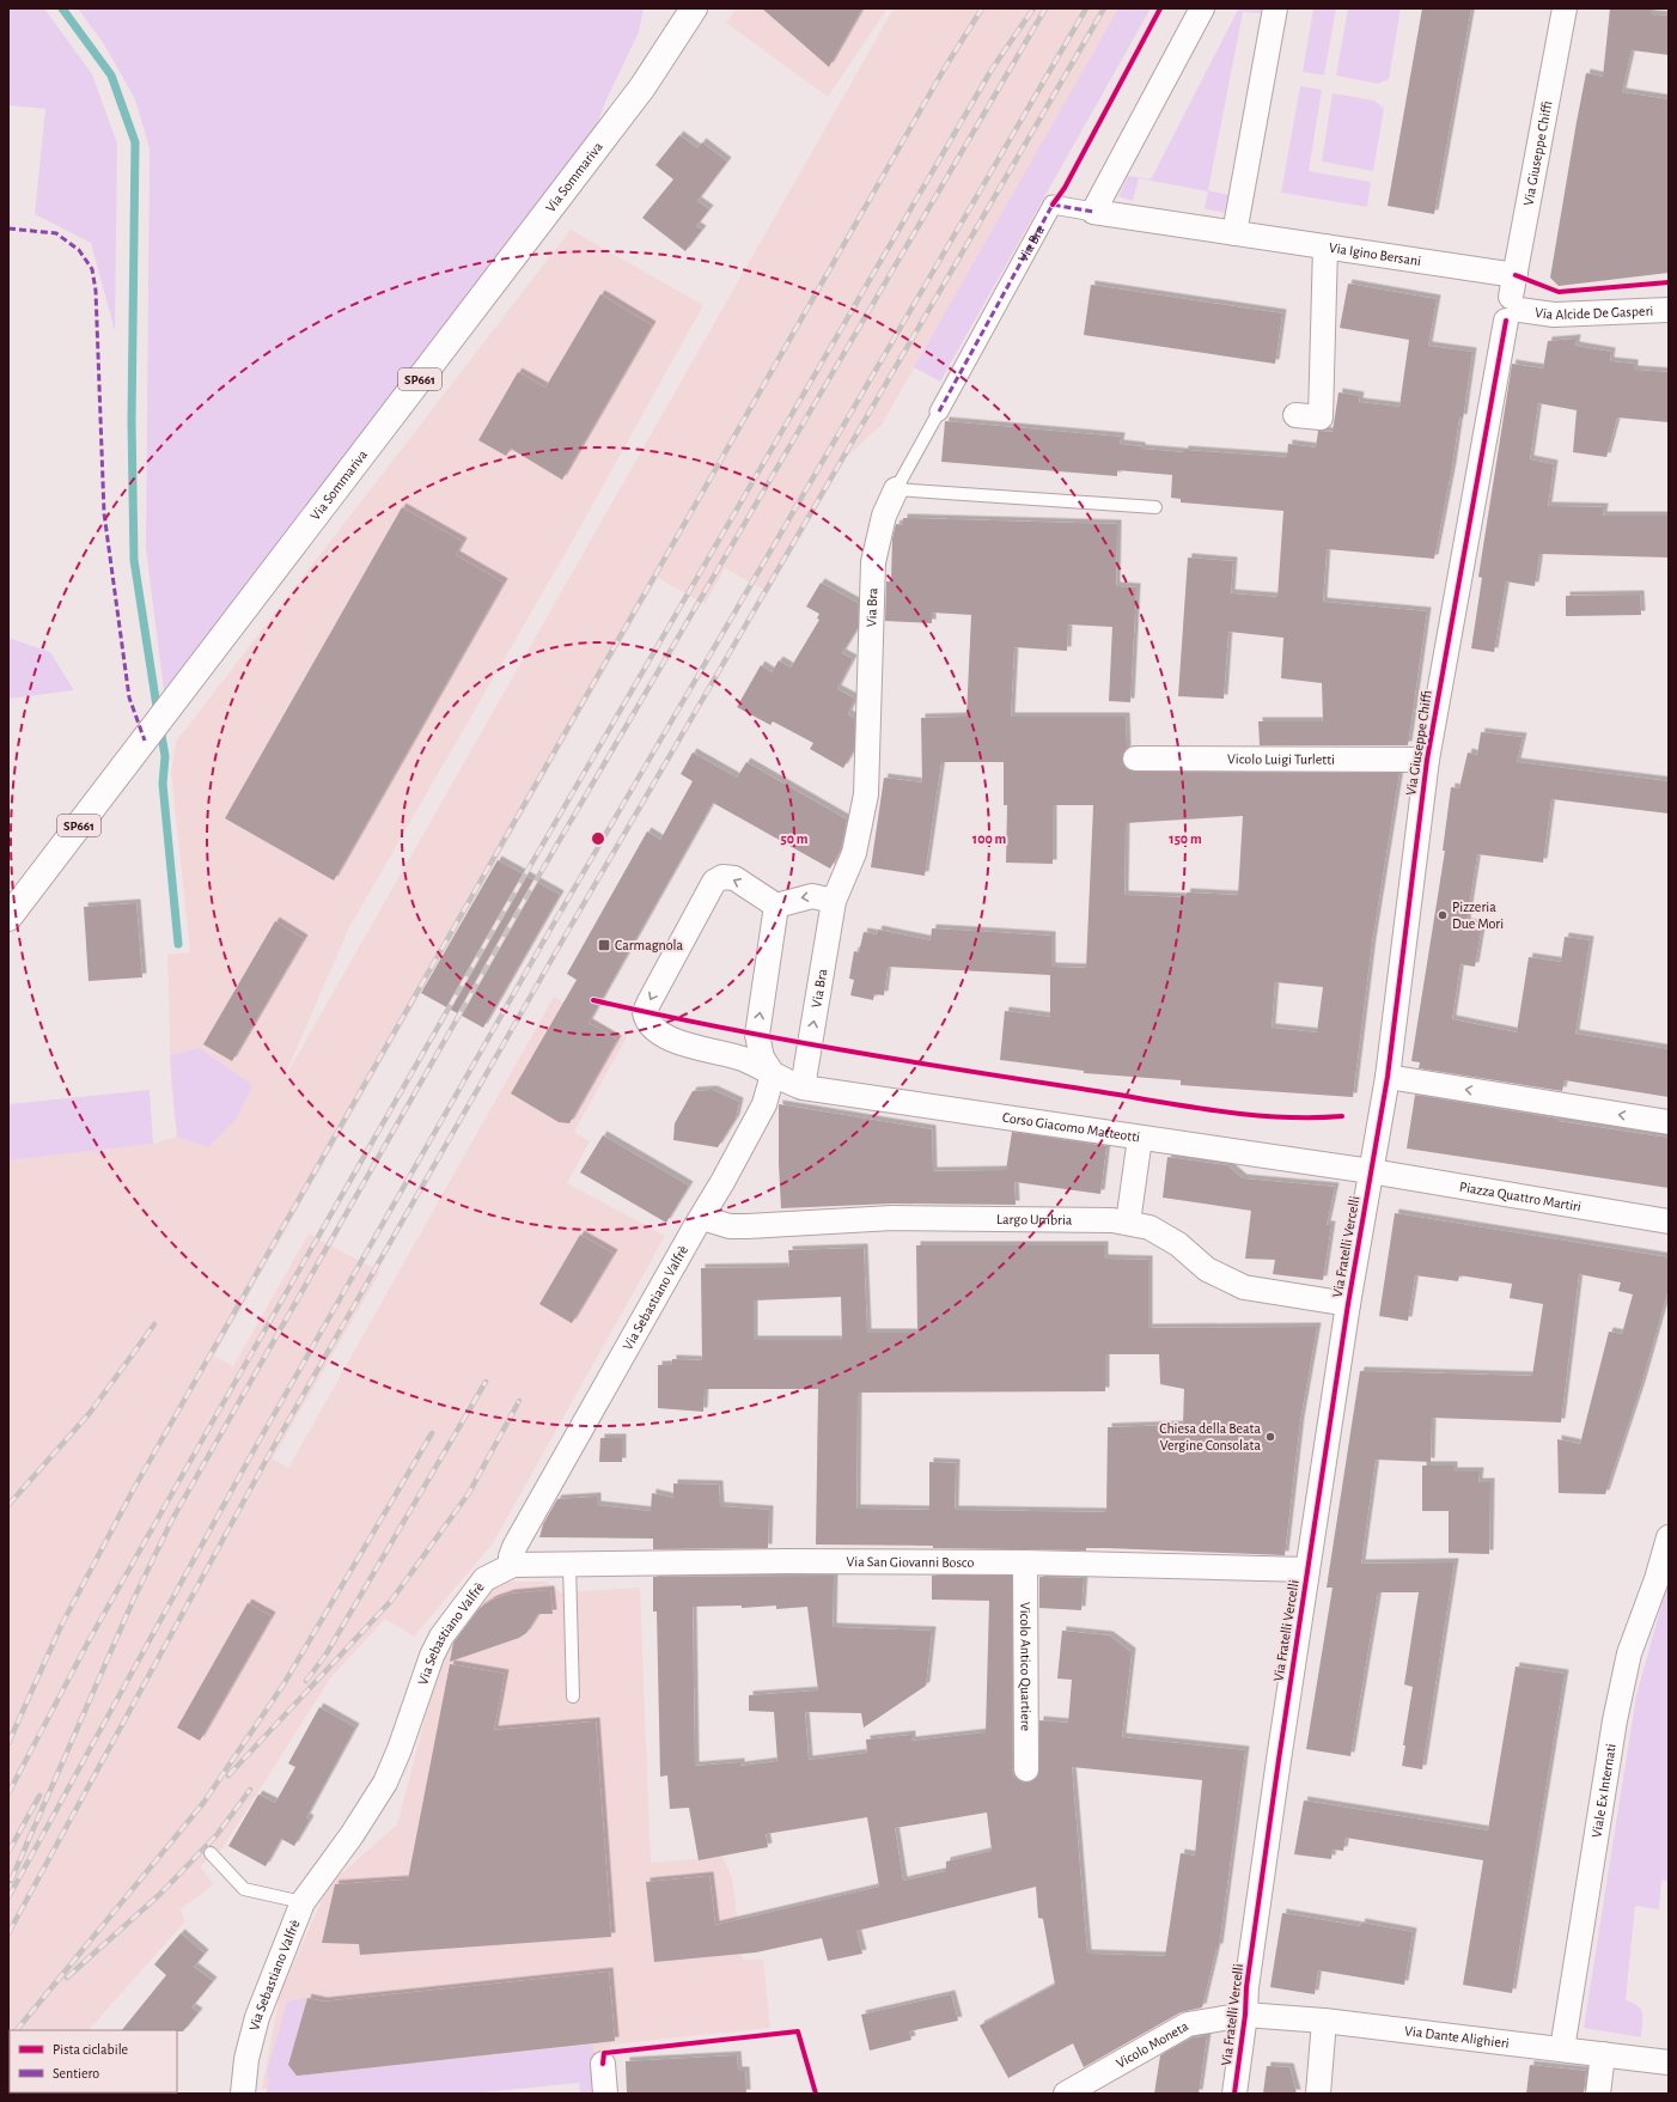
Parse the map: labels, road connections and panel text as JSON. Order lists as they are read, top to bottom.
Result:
{
  "streets": {
    "main road": ["Via Sommariva", "SP661"],
    "street": [
      "Via Giuseppe Chiffi",
      "Via Bra",
      "Via Igino Bersani",
      "Via Alcide De Gasperi",
      "Vicolo Luigi Turletti",
      "Corso Giacomo Matteotti",
      "Piazza Quattro Martiri",
      "Largo Umbria",
      "Via Fratelli Vercelli",
      "Via Sebastiano Valfrè",
      "Via San Giovanni Bosco",
      "Vicolo Antico Quartiere",
      "Viale Ex Internati",
      "Via Dante Alighieri",
      "Vicolo Moneta"
    ]
  },
  "crossings": [
    ["Via Giuseppe Chiffi", "Via Igino Bersani"],
    ["Via Giuseppe Chiffi", "Via Alcide De Gasperi"],
    ["Via Giuseppe Chiffi", "Vicolo Luigi Turletti"],
    ["Via Giuseppe Chiffi", "Corso Giacomo Matteotti"],
    ["Via Giuseppe Chiffi", "Piazza Quattro Martiri"],
    ["Via Giuseppe Chiffi", "Via Fratelli Vercelli"],
    ["Via Bra", "Via Igino Bersani"],
    ["Via Bra", "Corso Giacomo Matteotti"],
    ["Via Igino Bersani", "Via Alcide De Gasperi"],
    ["Corso Giacomo Matteotti", "Piazza Quattro Martiri"],
    ["Corso Giacomo Matteotti", "Via Fratelli Vercelli"],
    ["Corso Giacomo Matteotti", "Via Sebastiano Valfrè"],
    ["Piazza Quattro Martiri", "Via Fratelli Vercelli"],
    ["Largo Umbria", "Via Fratelli Vercelli"],
    ["Largo Umbria", "Via Sebastiano Valfrè"],
    ["Via Fratelli Vercelli", "Via San Giovanni Bosco"],
    ["Via Fratelli Vercelli", "Via Dante Alighieri"],
    ["Via Fratelli Vercelli", "Vicolo Moneta"],
    ["Via Sebastiano Valfrè", "Via San Giovanni Bosco"],
    ["Via San Giovanni Bosco", "Vicolo Antico Quartiere"],
    ["Viale Ex Internati", "Via Dante Alighieri"],
    ["Via Dante Alighieri", "Vicolo Moneta"]
  ],
  "places": {
    "other": ["Pizzeria Due Mori", "Chiesa della Beata Vergine Consolata"],
    "transit": ["Carmagnola"]
  },
  "legend": ["Pista ciclabile", "Sentiero"],
  "rings": ["50 m", "100 m", "150 m"]
}
